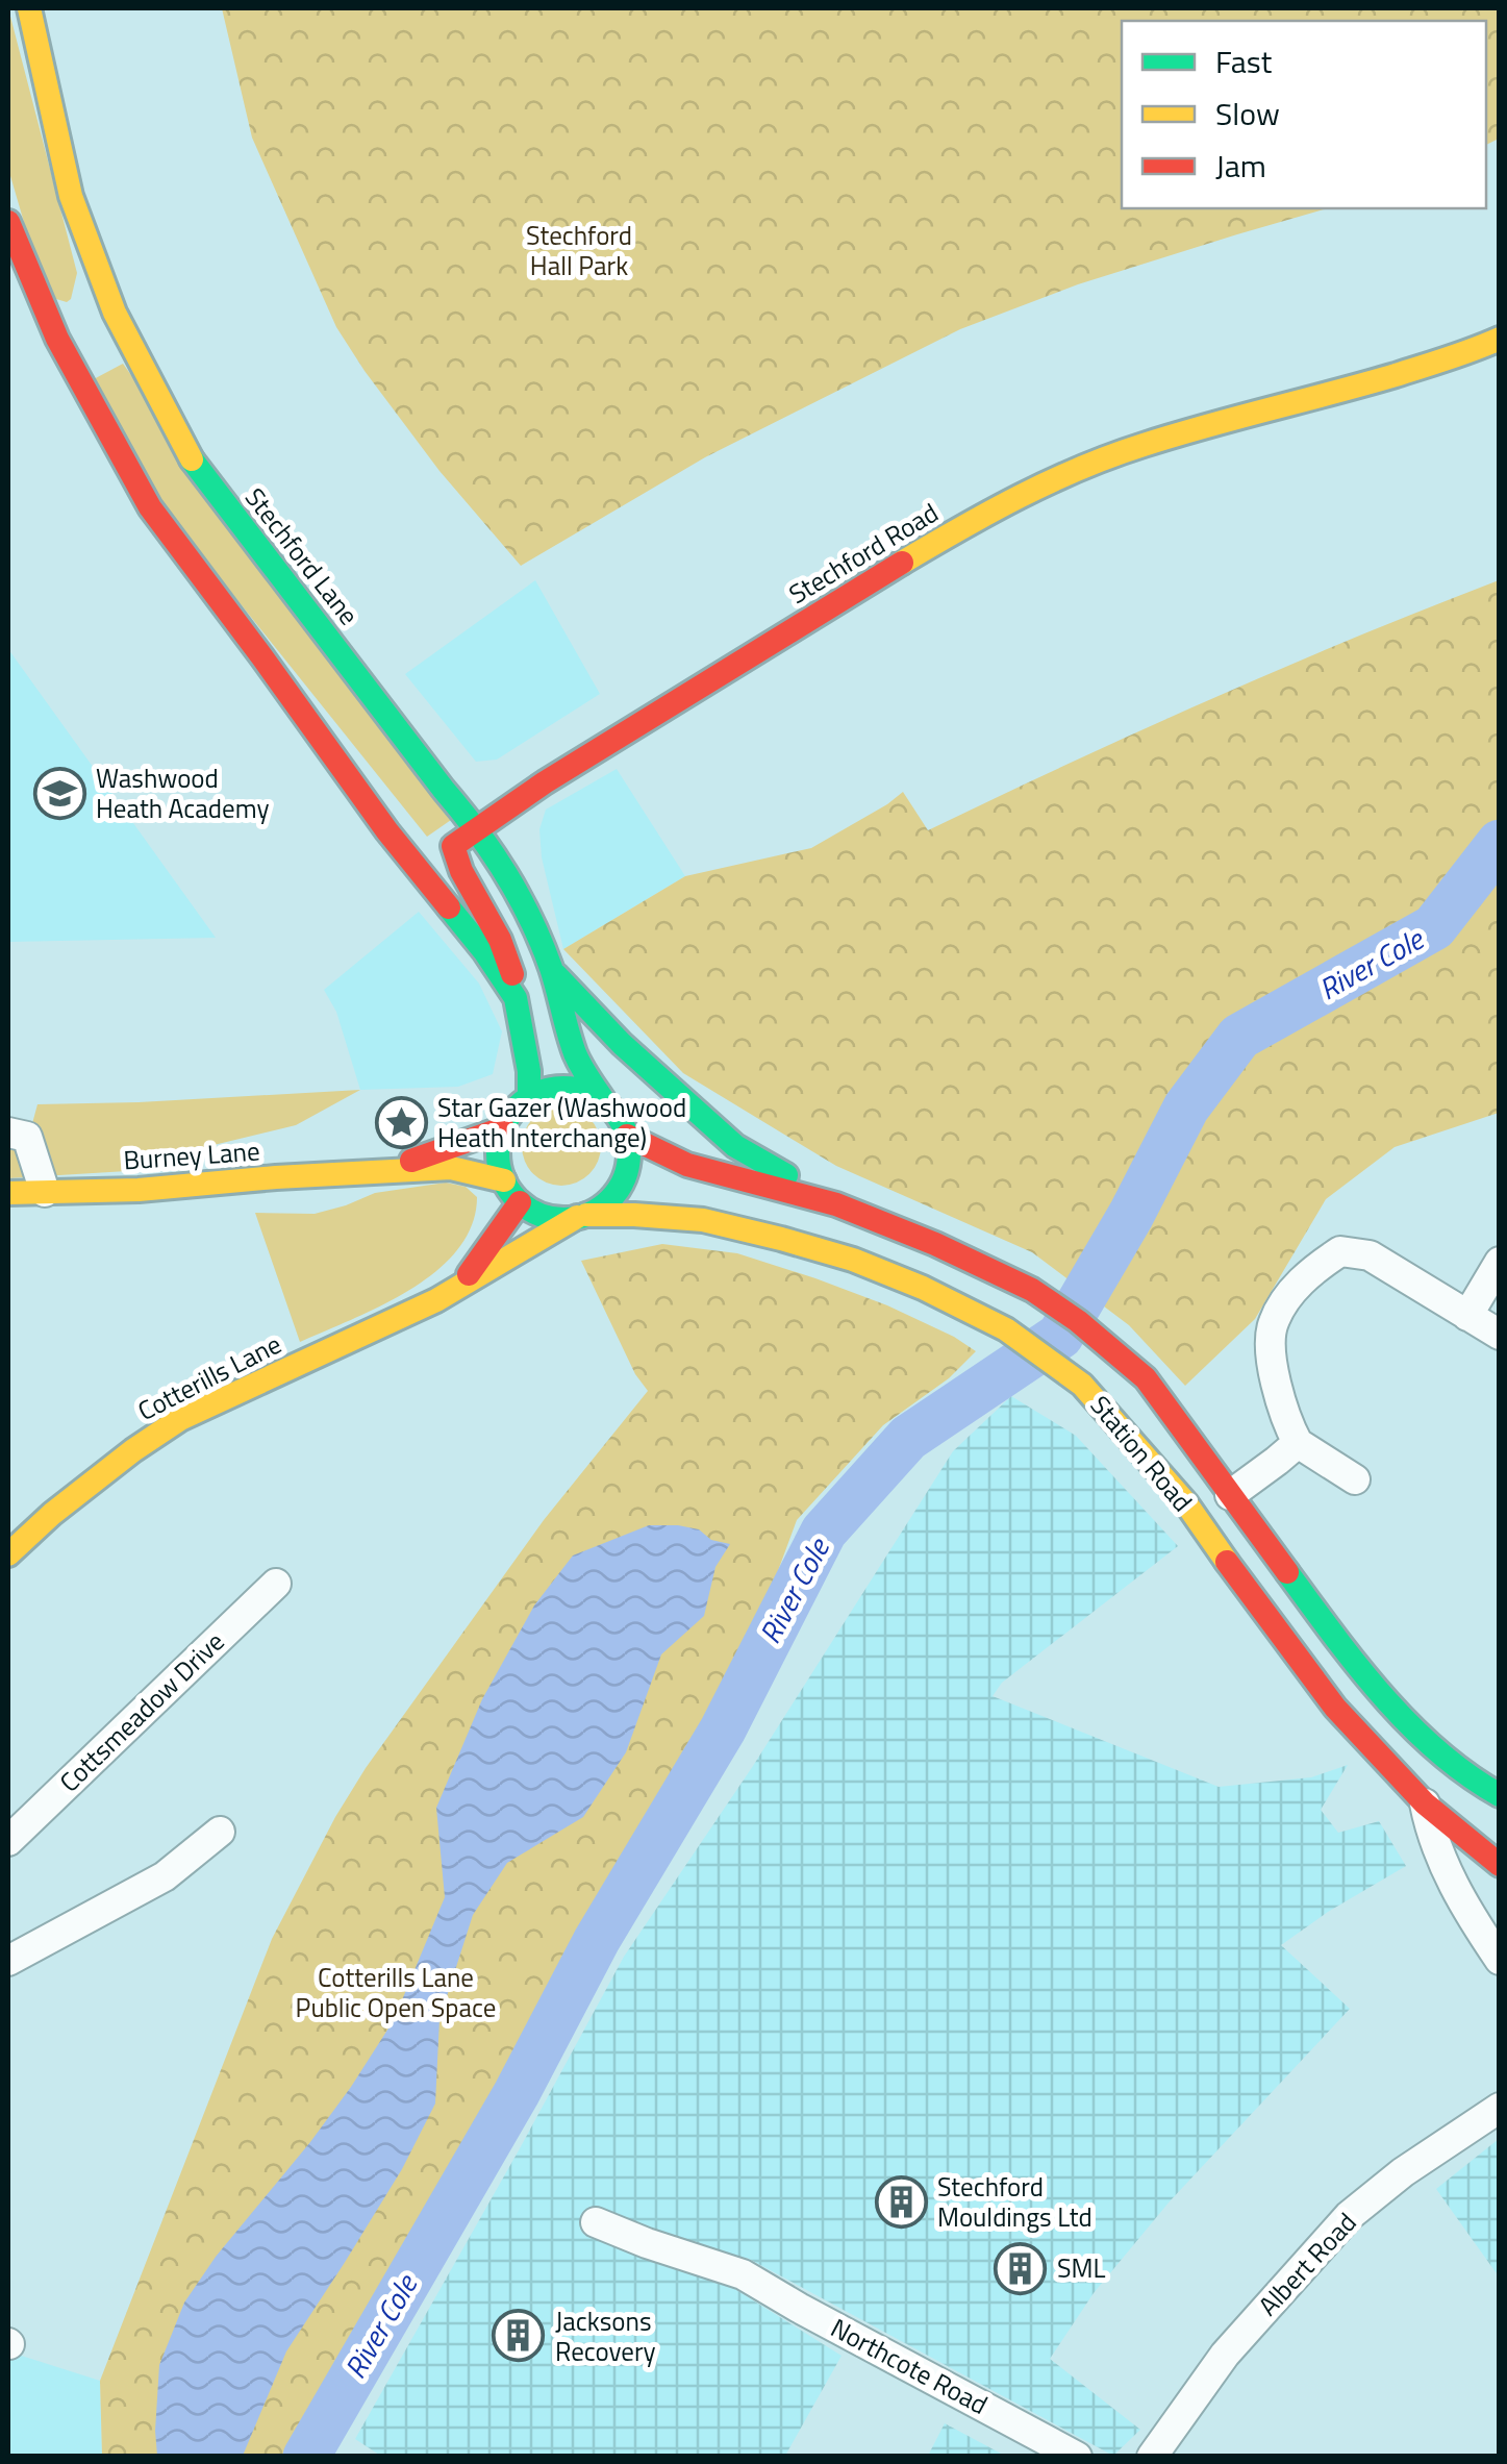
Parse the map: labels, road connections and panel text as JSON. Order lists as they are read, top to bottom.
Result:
{
  "streets": {
    "main road": [
      "Stechford Road",
      "Stechford Lane",
      "Burney Lane",
      "Cotterills Lane",
      "Station Road"
    ],
    "street": ["Cottsmeadow Drive", "Albert Road", "Northcote Road"]
  },
  "crossings": [
    ["Stechford Road", "Stechford Lane"],
    ["Stechford Lane", "Burney Lane"],
    ["Stechford Lane", "Cotterills Lane"],
    ["Stechford Lane", "Station Road"],
    ["Burney Lane", "Cotterills Lane"],
    ["Burney Lane", "Station Road"],
    ["Cotterills Lane", "Station Road"]
  ],
  "water": ["River Cole"],
  "parks": ["Stechford Hall Park", "Cotterills Lane Public Open Space"],
  "places": {
    "school or university": ["Washwood Heath Academy"],
    "place": ["Star Gazer (Washwood Heath Interchange)"],
    "building": ["Stechford Mouldings Ltd", "SML", "Jacksons Recovery"]
  },
  "legend": ["Fast", "Slow", "Jam"]
}
